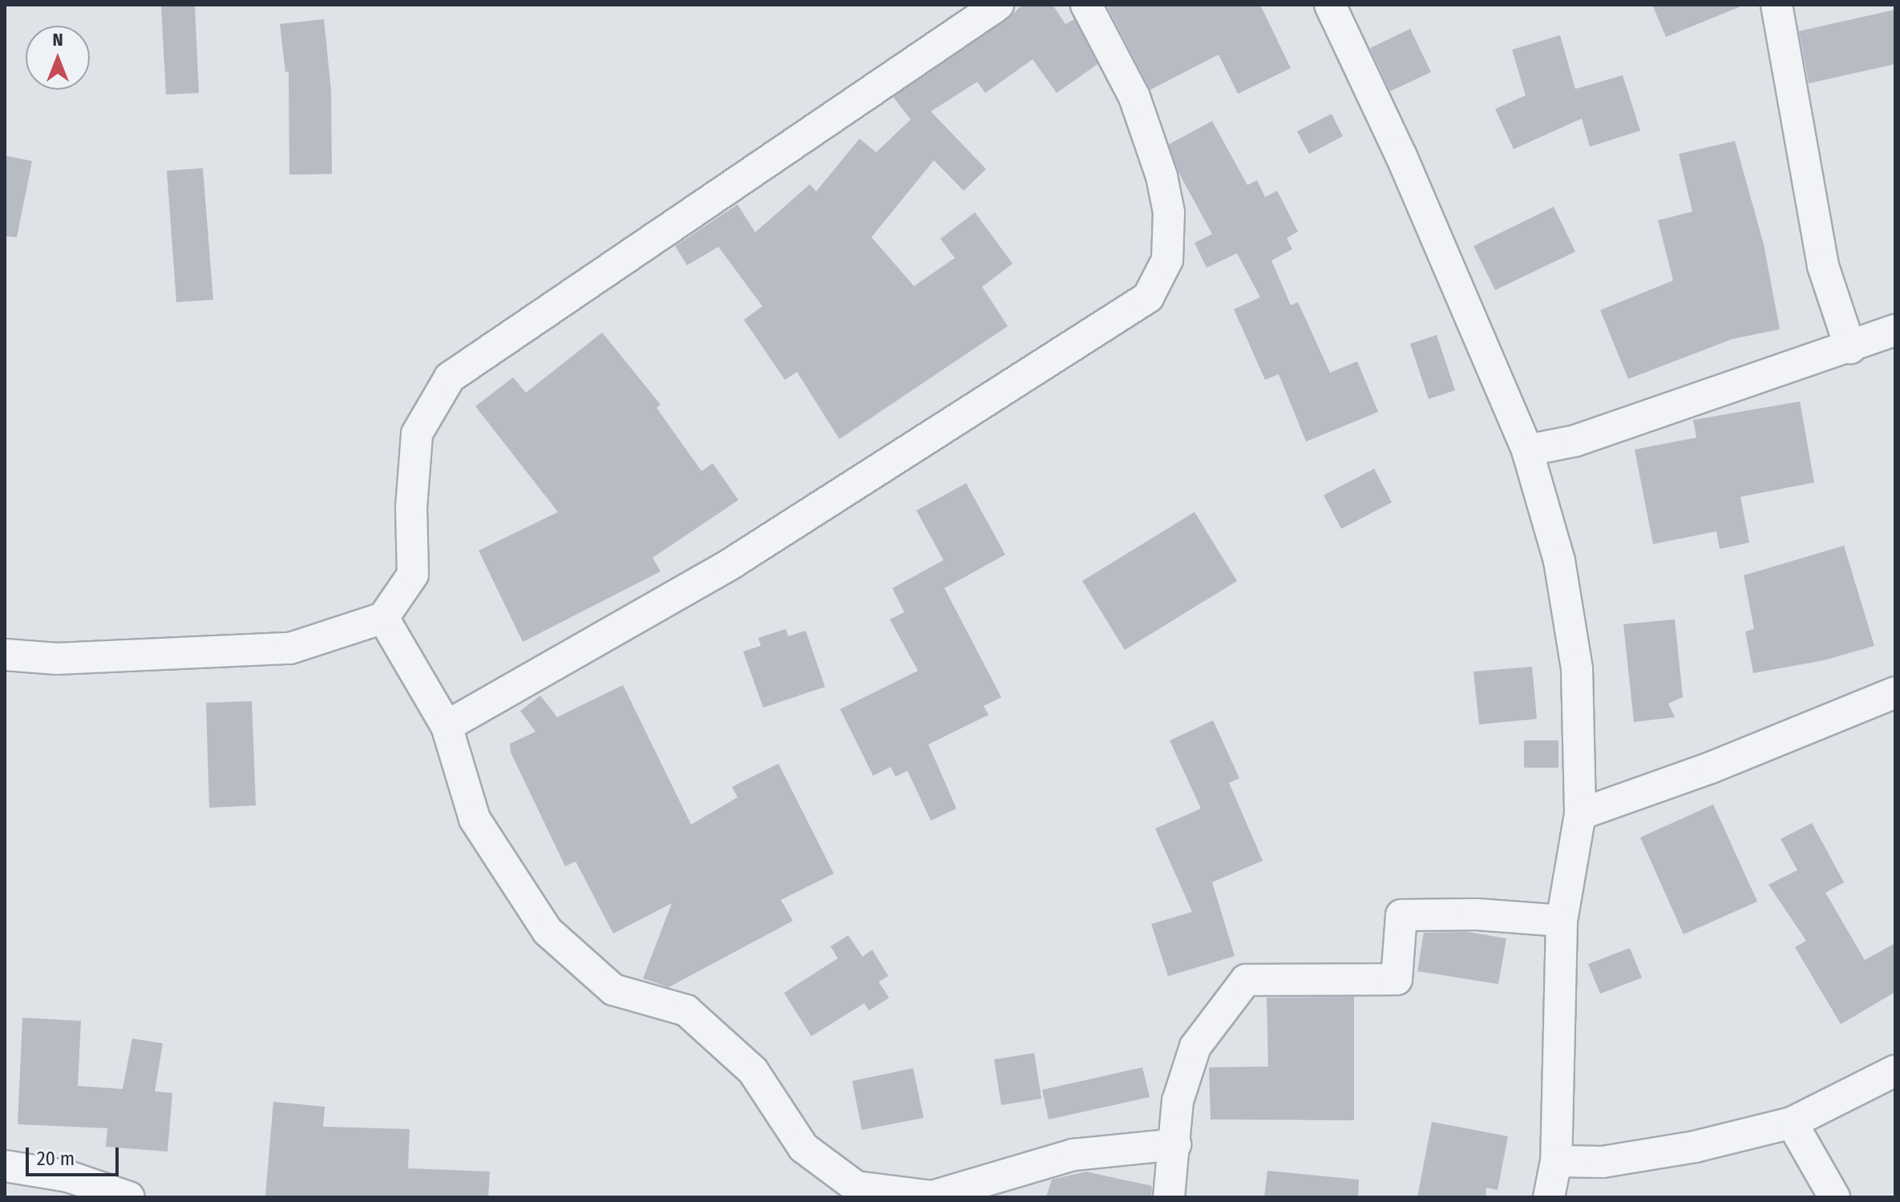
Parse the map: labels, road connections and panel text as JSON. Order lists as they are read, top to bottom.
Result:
{
  "scale_bar": "20 m",
  "north": "top"
}
